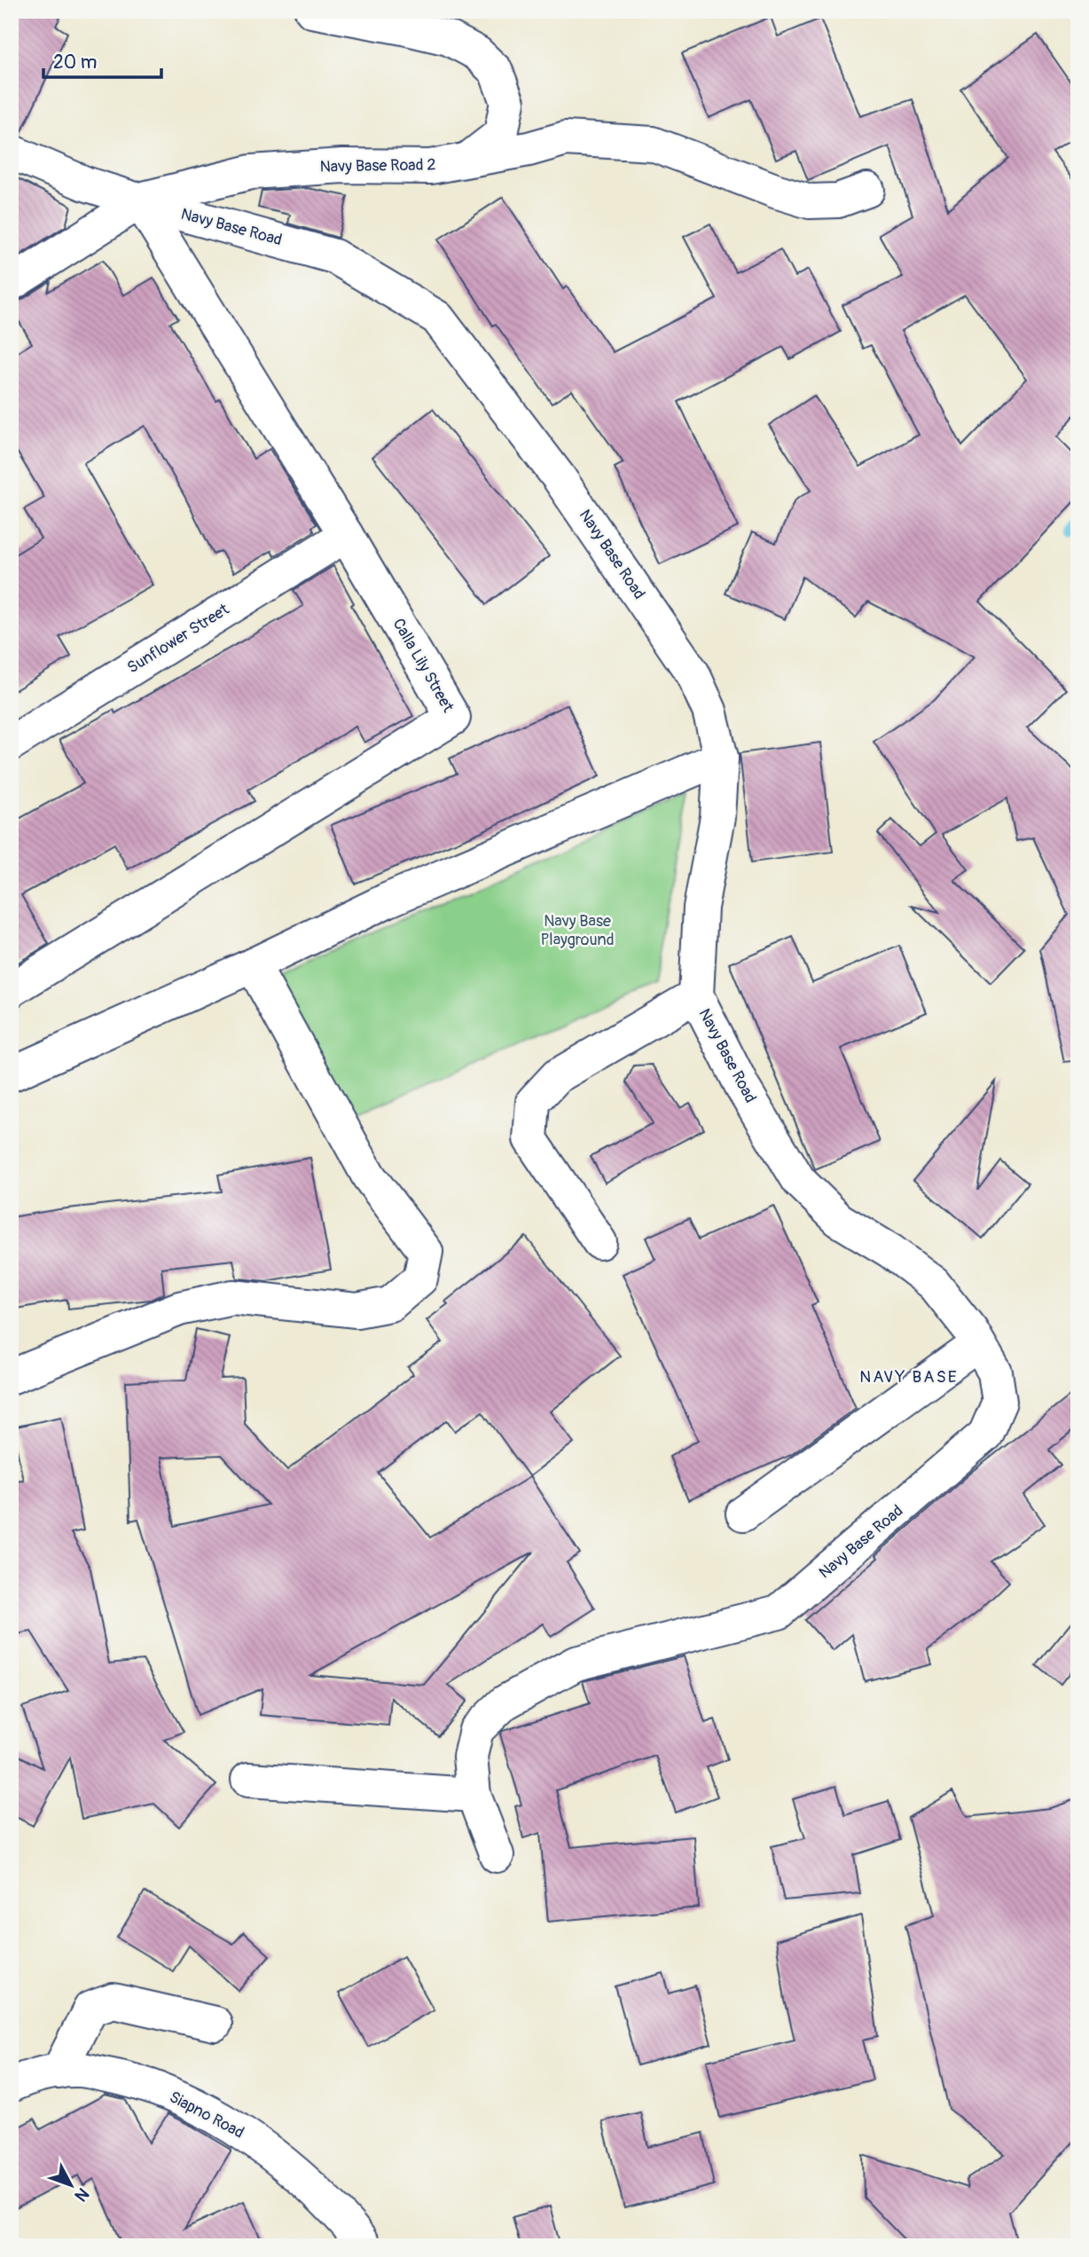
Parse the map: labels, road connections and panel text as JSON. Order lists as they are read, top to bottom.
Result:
{
  "streets": {
    "street": [
      "Navy Base Road 2",
      "Navy Base Road",
      "Sunflower Street",
      "Calla Lily Street",
      "Siapno Road"
    ]
  },
  "crossings": [
    ["Navy Base Road 2", "Navy Base Road"],
    ["Navy Base Road 2", "Calla Lily Street"],
    ["Navy Base Road", "Calla Lily Street"],
    ["Sunflower Street", "Calla Lily Street"]
  ],
  "districts": ["NAVY BASE"],
  "parks": ["Navy Base Playground"],
  "scale_bar": "20 m",
  "north": "bottom right"
}
